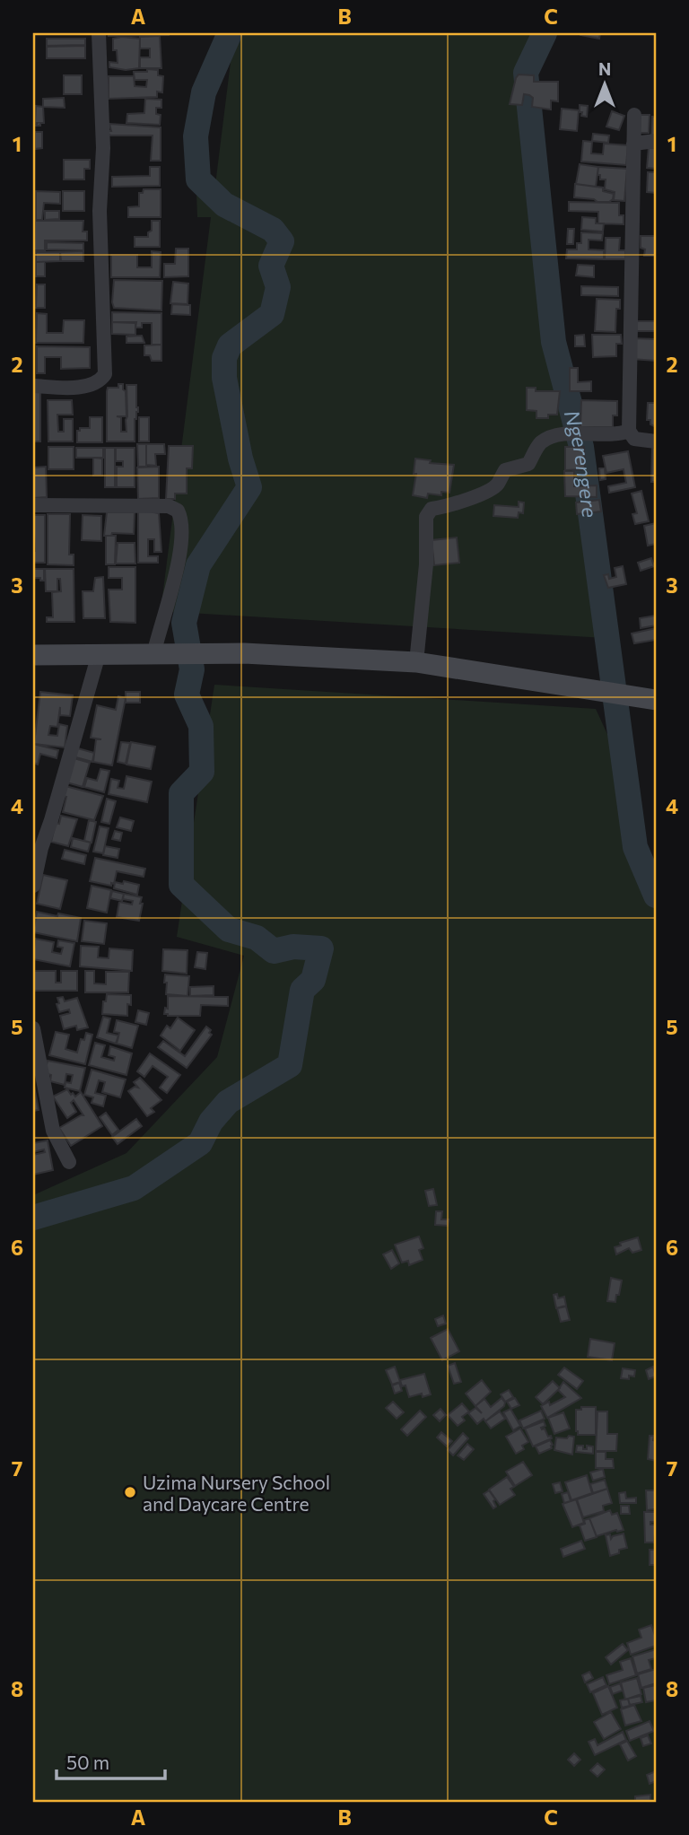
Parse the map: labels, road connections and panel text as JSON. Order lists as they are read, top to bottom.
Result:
{
  "water": ["Ngerengere"],
  "places": ["Uzima Nursery School and Daycare Centre"],
  "scale_bar": "50 m",
  "north": "top",
  "grid": {
    "columns": ["A", "B", "C"],
    "rows": [
      "1",
      "2",
      "3",
      "4",
      "5",
      "6",
      "7",
      "8"
    ]
  }
}
